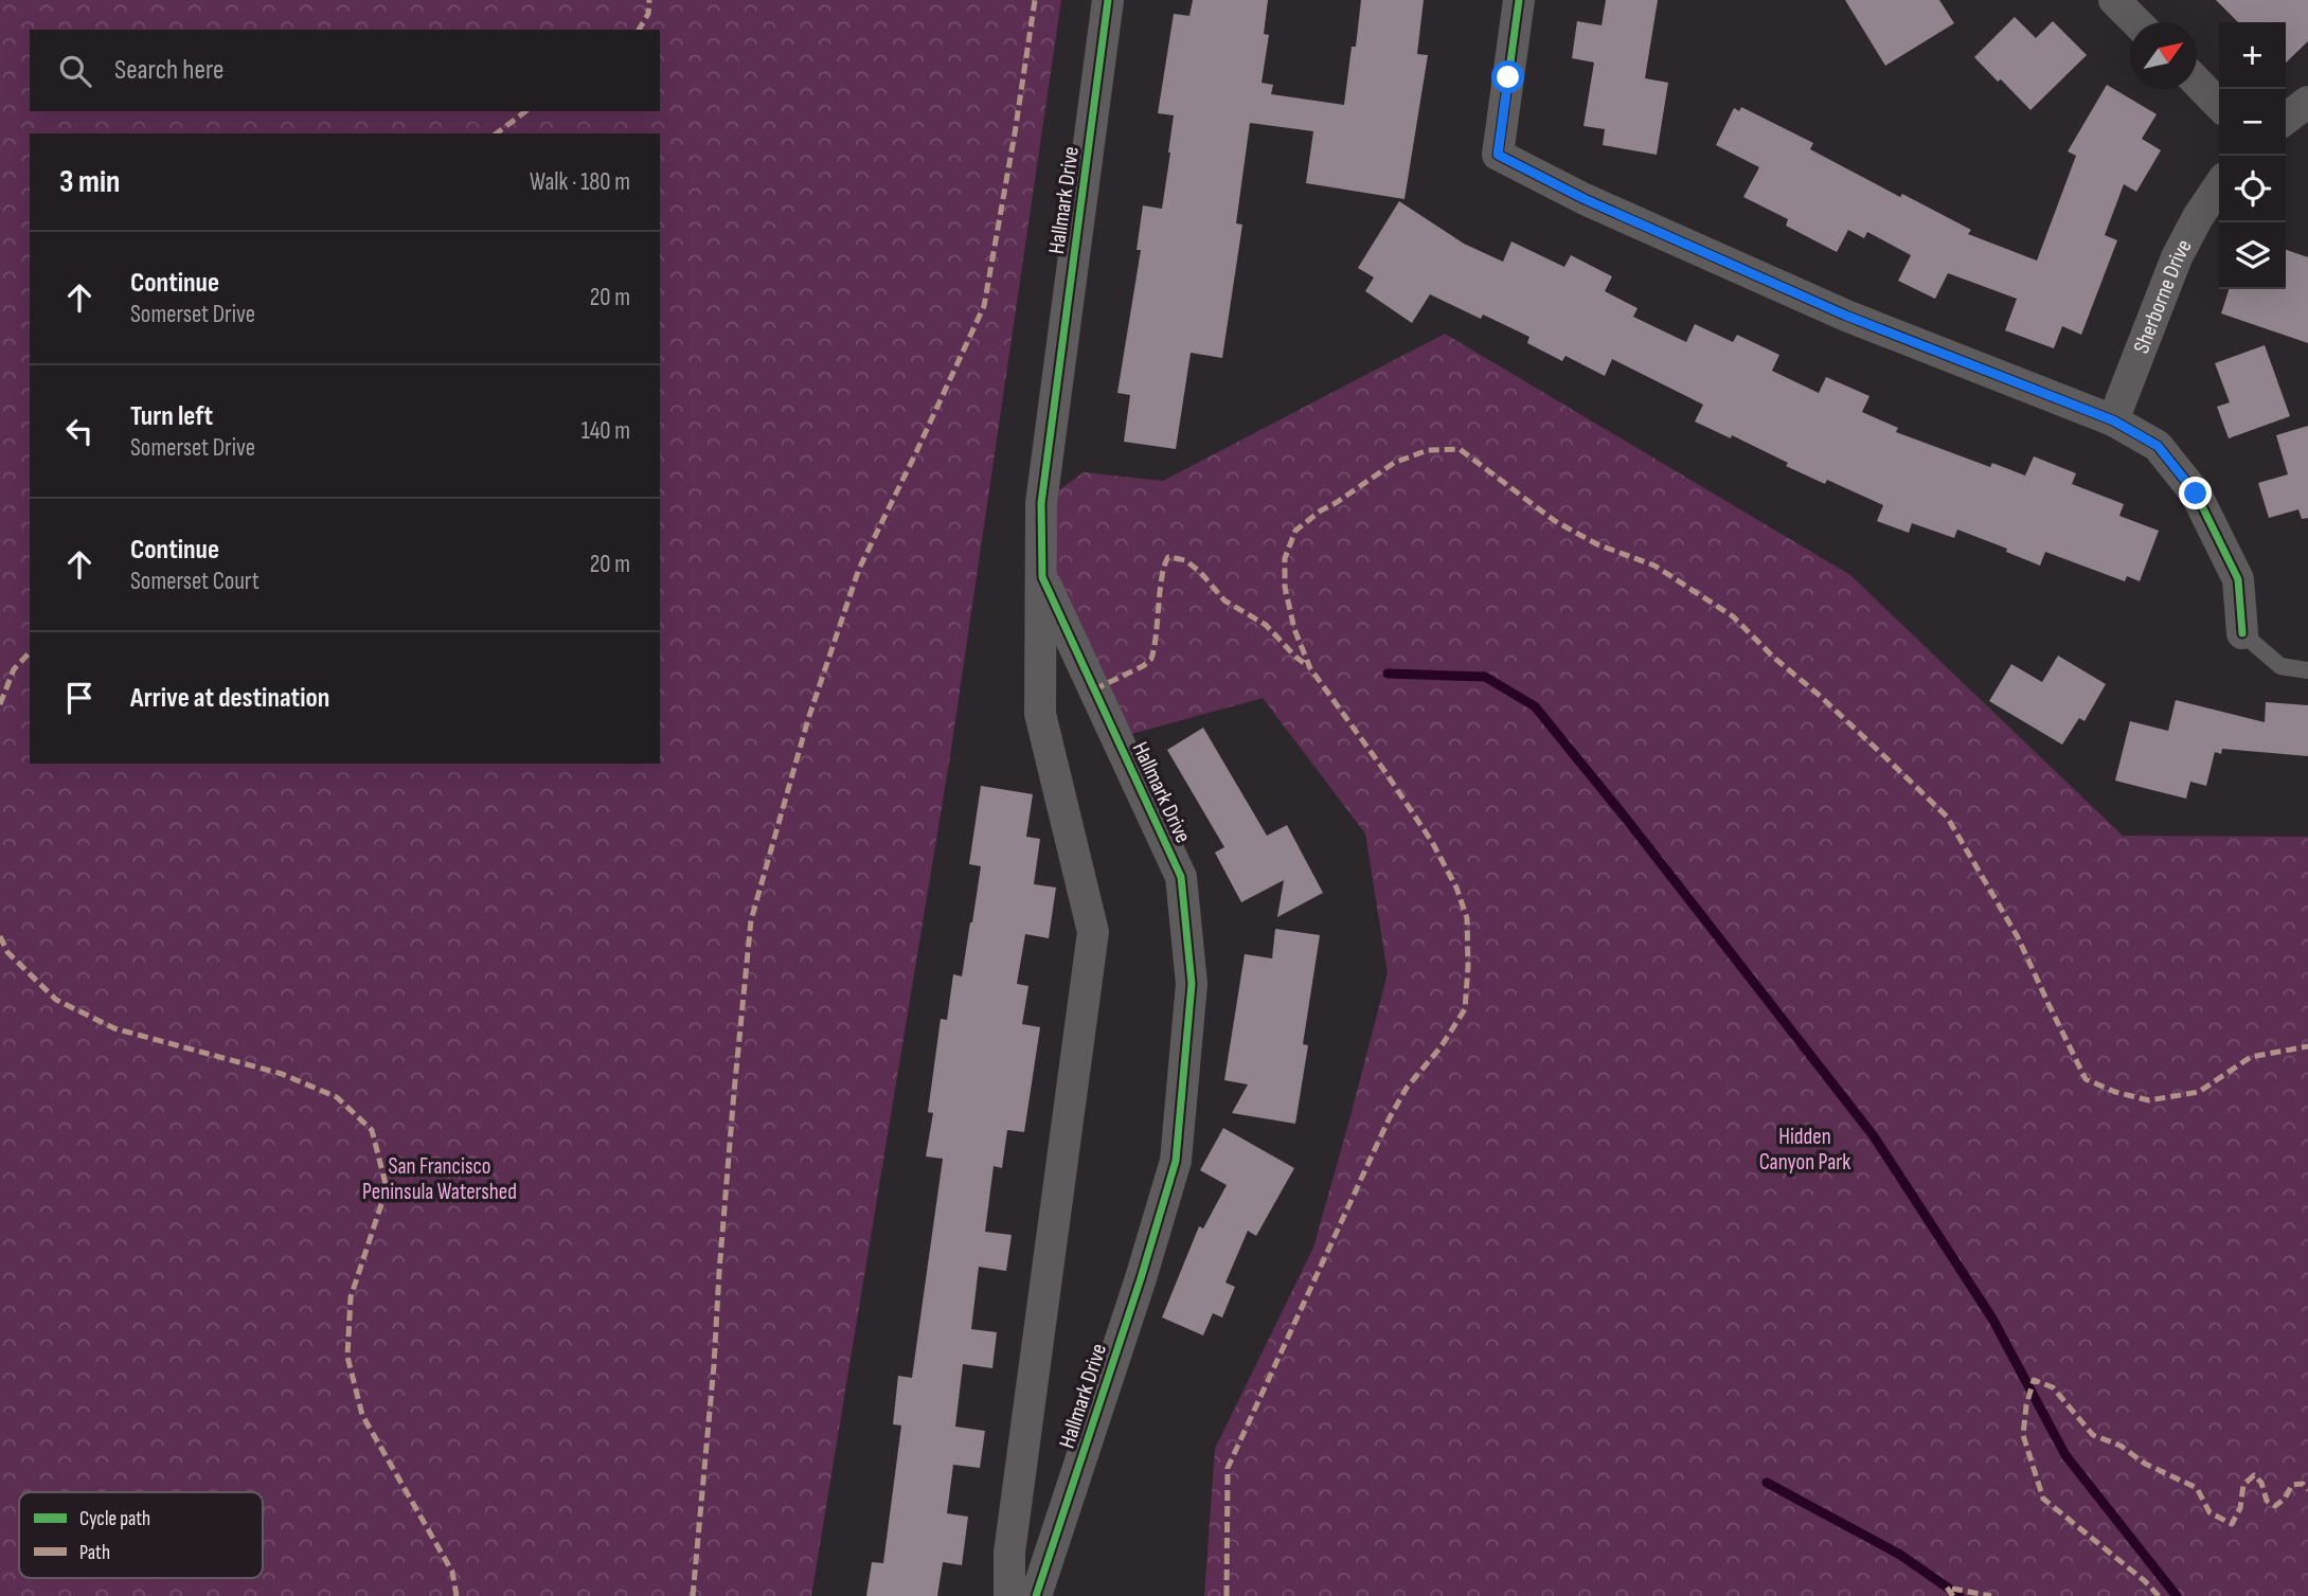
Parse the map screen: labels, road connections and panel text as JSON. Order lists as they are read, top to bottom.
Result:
{
  "streets": {
    "street": ["Hallmark Drive", "Sherborne Drive"]
  },
  "parks": ["Hidden Canyon Park", "San Francisco Peninsula Watershed"],
  "legend": ["Cycle path", "Path"],
  "north": "top right",
  "page": {
    "map_buttons": ["+", "−"],
    "search": "Search here",
    "heading": ["3 min", "Walk · 180 m"],
    "list": [
      ["Continue", "Somerset Drive", "20 m"],
      ["Turn left", "Somerset Drive", "140 m"],
      ["Continue", "Somerset Court", "20 m"],
      "Arrive at destination"
    ]
  }
}
